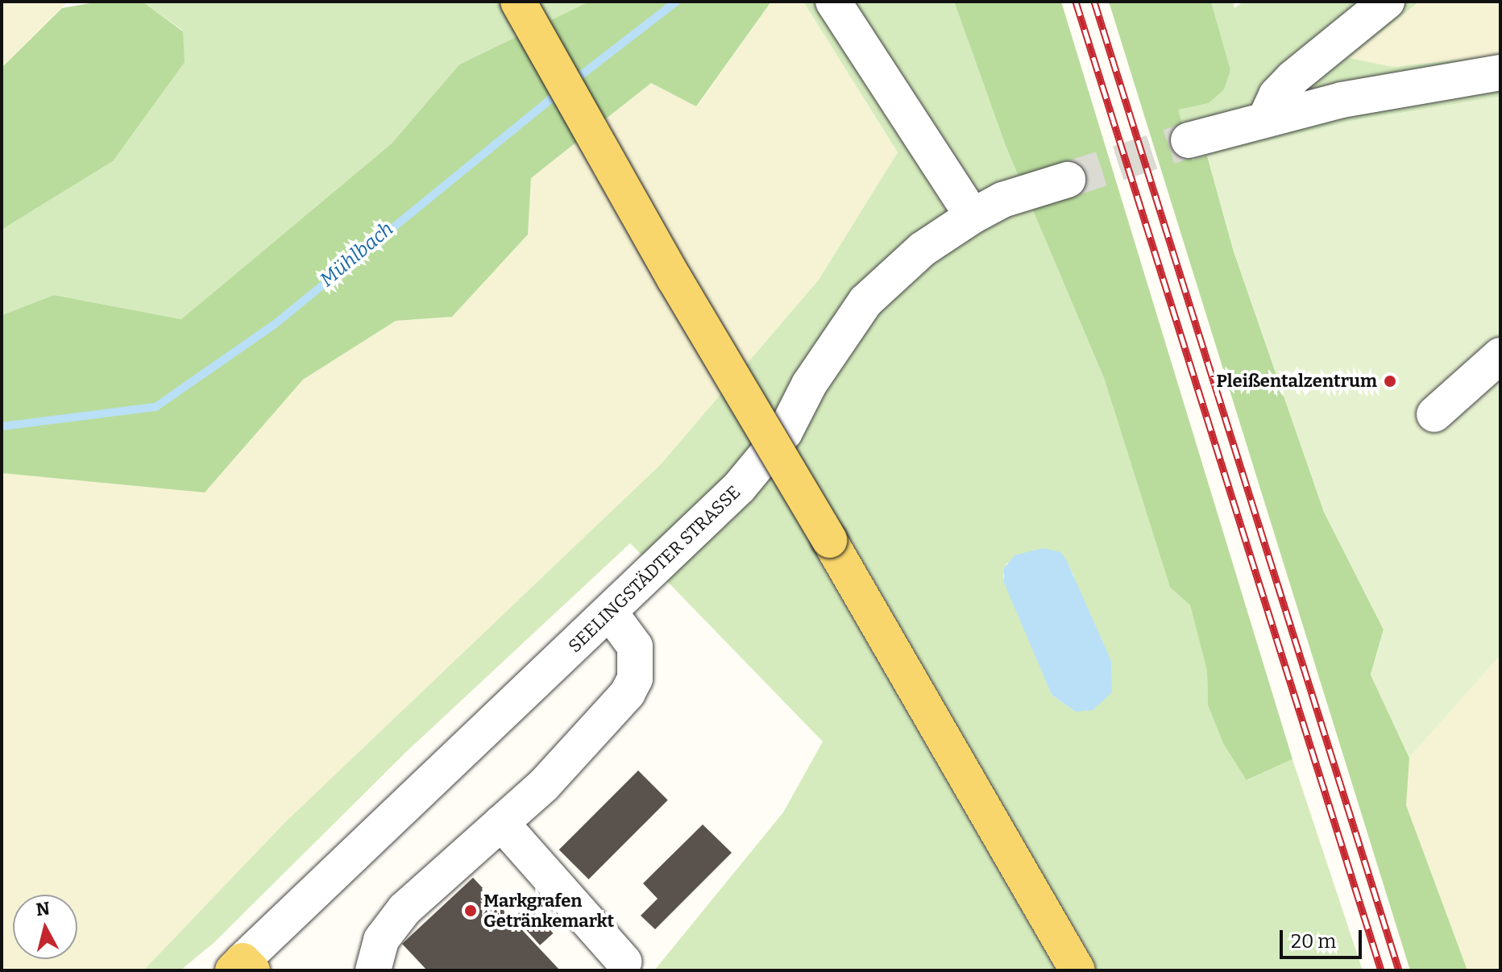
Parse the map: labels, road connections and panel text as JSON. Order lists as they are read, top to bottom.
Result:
{
  "streets": {
    "street": ["SEELINGSTÄDTER STRASSE"]
  },
  "water": ["Mühlbach"],
  "places": ["Pleißentalzentrum", "Markgrafen Getränkemarkt"],
  "scale_bar": "20 m",
  "north": "top"
}
